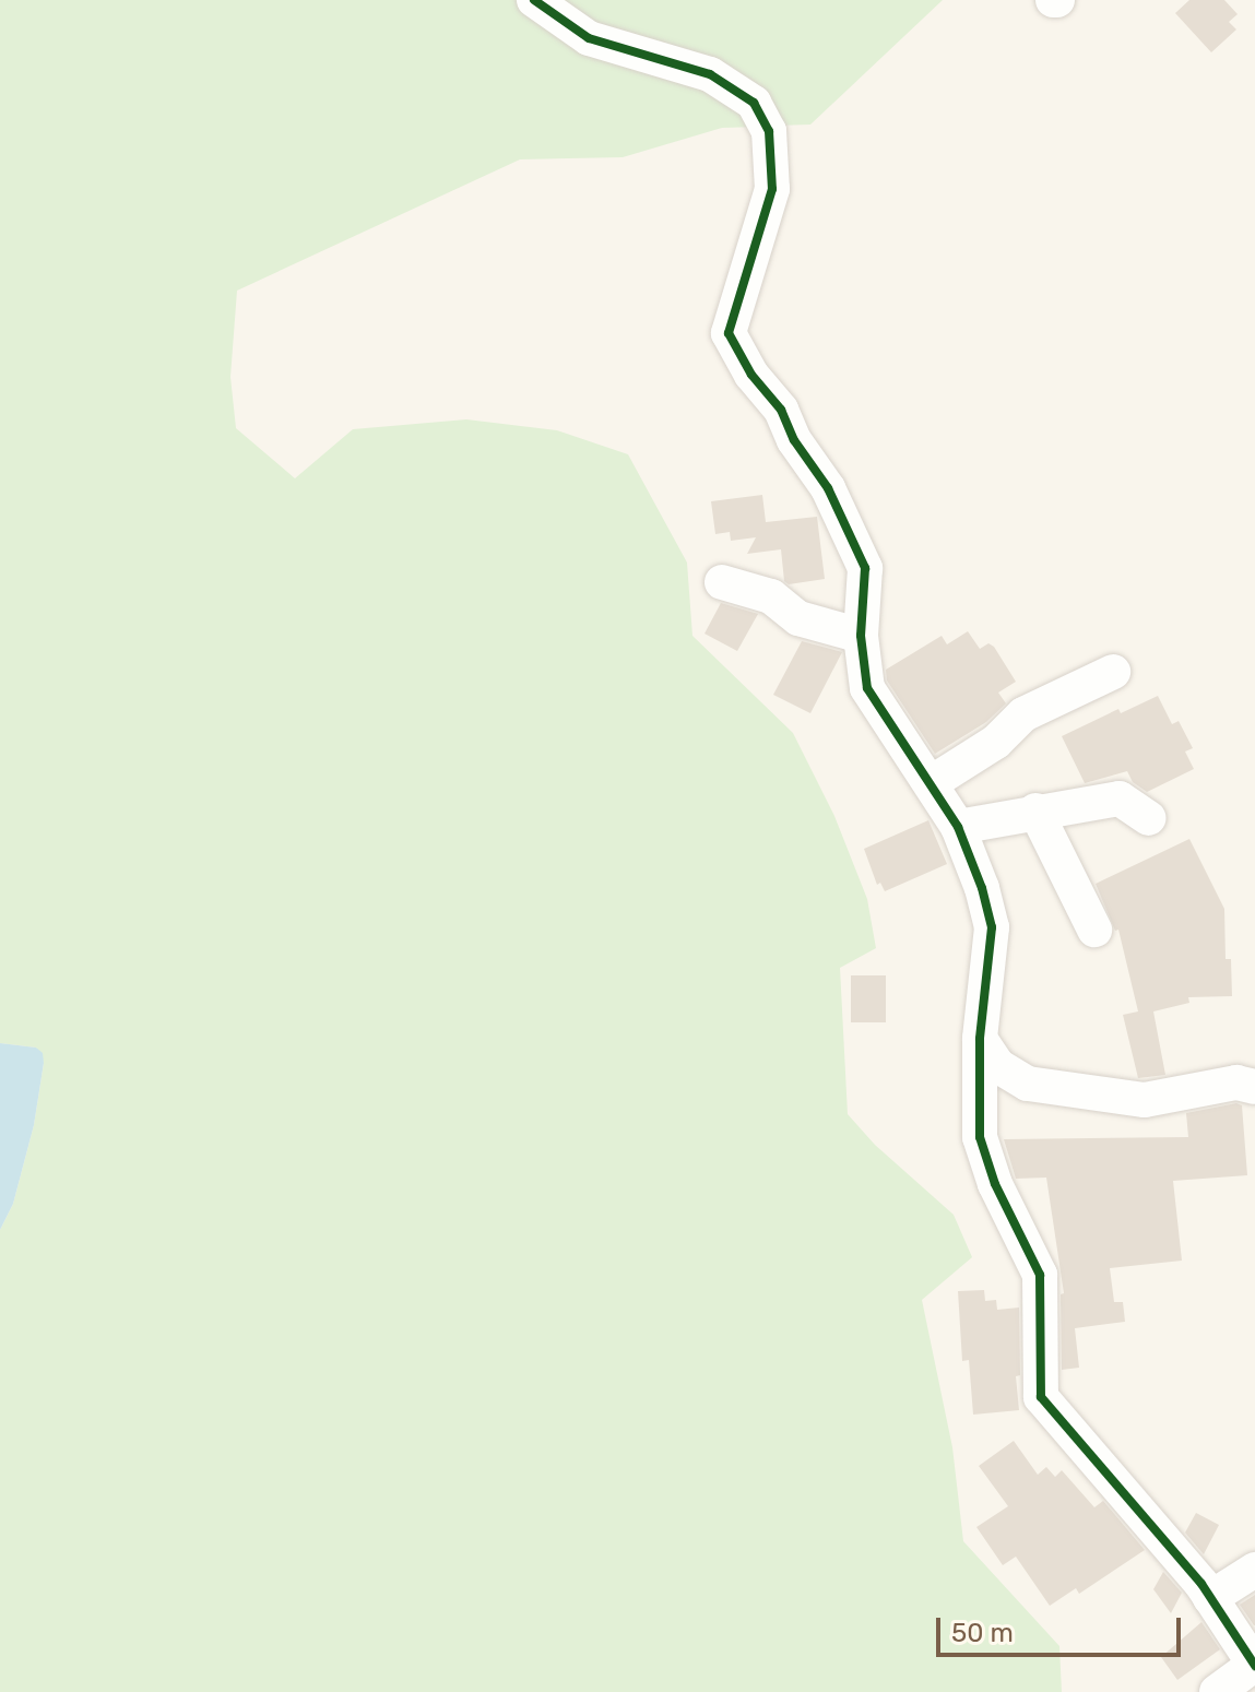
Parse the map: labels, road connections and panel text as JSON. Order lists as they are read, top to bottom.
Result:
{
  "scale_bar": "50 m"
}
